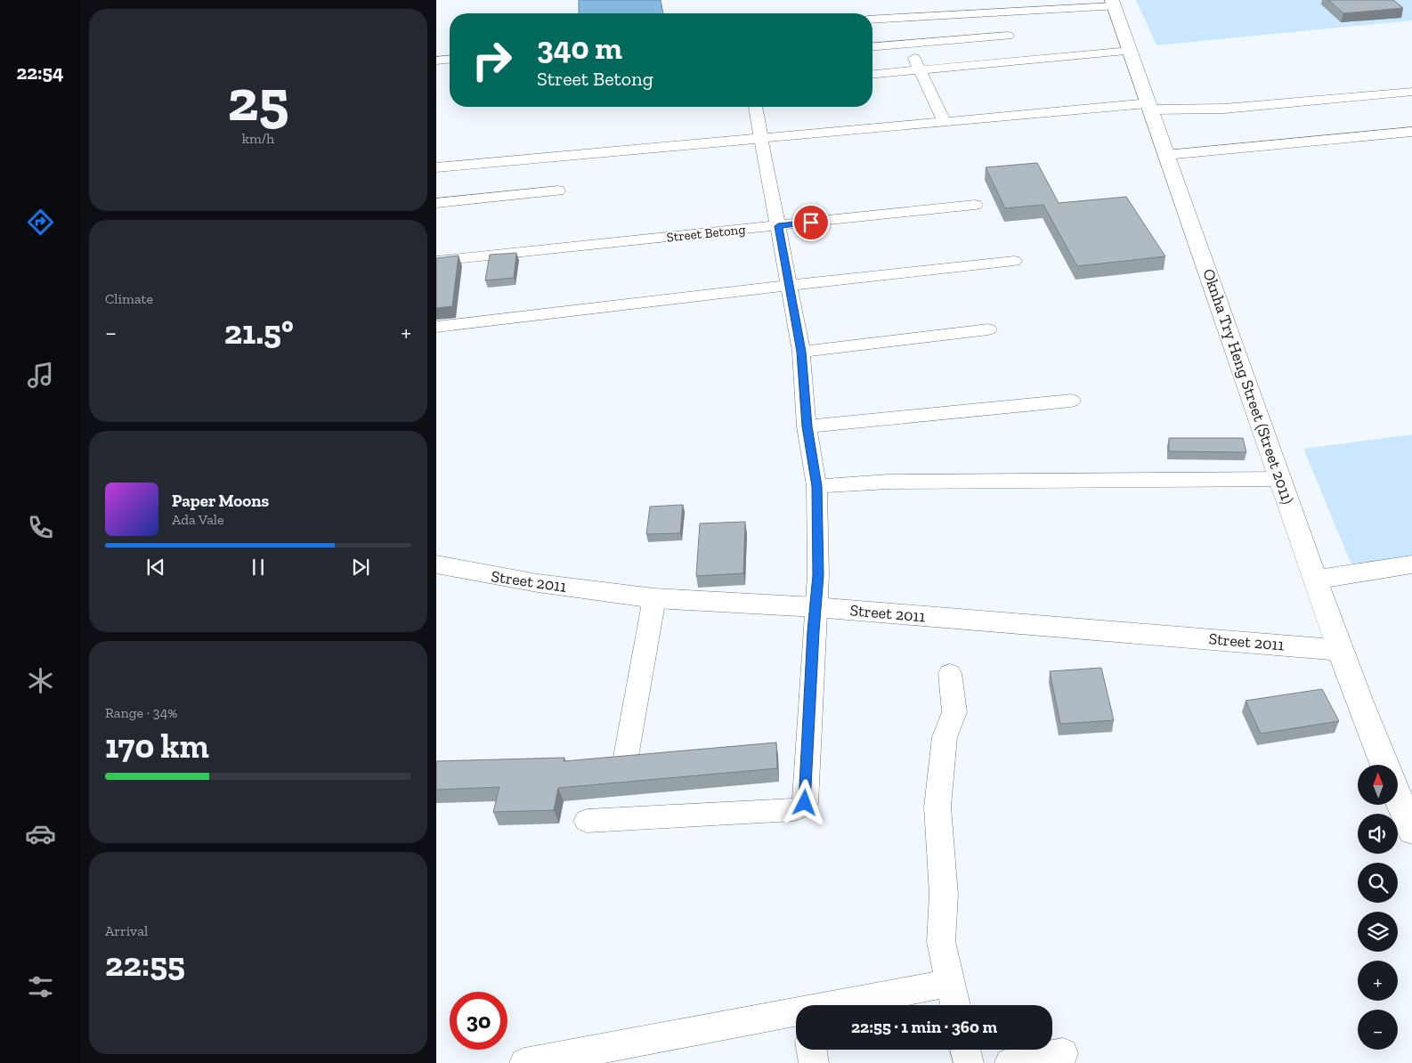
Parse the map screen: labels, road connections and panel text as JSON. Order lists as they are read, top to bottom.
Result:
{
  "streets": {
    "main road": ["Oknha Try Heng Street (Street 2011)", "Street 2011"],
    "street": ["Street Betong"]
  },
  "crossings": [
    ["Oknha Try Heng Street (Street 2011)", "Street 2011"]
  ],
  "north": "top",
  "page": {
    "tabs": "22:54",
    "tile": [
      ["25", "km/h"],
      "Climate",
      ["Range · 34%", "170 km"],
      ["Arrival", "22:55"]
    ],
    "turn": ["340 m", "Street Betong"],
    "heat": ["−", "21.5°", "+"],
    "song": ["Paper Moons", "Ada Vale"],
    "map_buttons": ["+", "−"],
    "limit": "30",
    "trip": "22:55 · 1 min · 360 m"
  }
}
